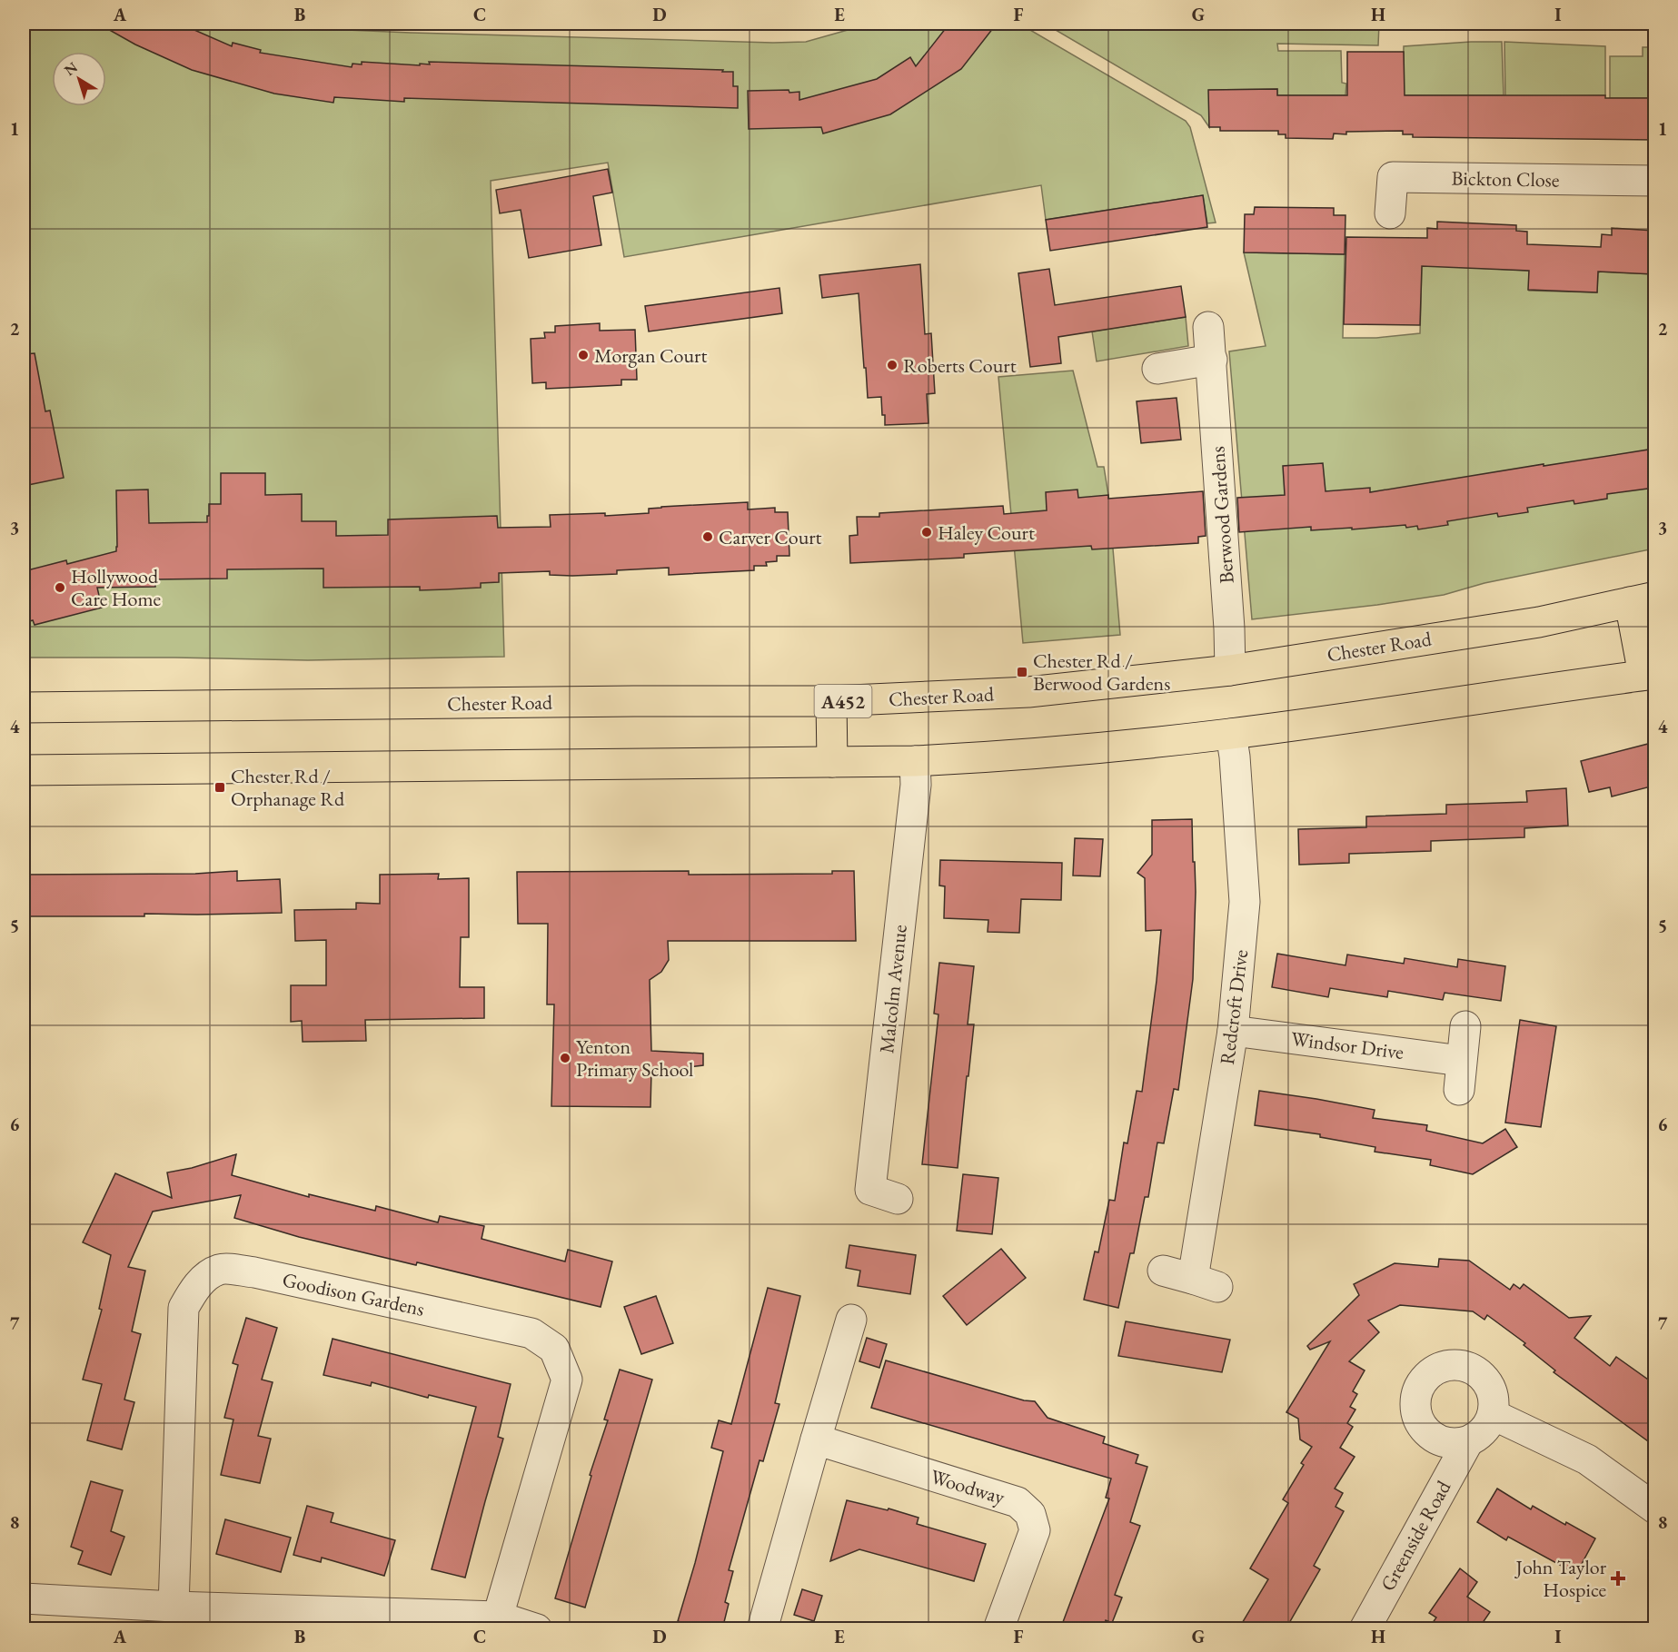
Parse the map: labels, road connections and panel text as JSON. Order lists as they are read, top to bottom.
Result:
{
  "streets": {
    "highway": ["Chester Road", "A452"],
    "street": [
      "Bickton Close",
      "Berwood Gardens",
      "Malcolm Avenue",
      "Redcroft Drive",
      "Windsor Drive",
      "Goodison Gardens",
      "Woodway",
      "Greenside Road"
    ]
  },
  "crossings": [
    ["Berwood Gardens", "Chester Road"],
    ["Redcroft Drive", "Windsor Drive"]
  ],
  "places": {
    "other": [
      "Morgan Court",
      "Roberts Court",
      "Haley Court",
      "Carver Court",
      "Hollywood Care Home",
      "Yenton Primary School"
    ],
    "transit": ["Chester Rd / Berwood Gardens", "Chester Rd / Orphanage Rd"],
    "health": ["John Taylor Hospice"]
  },
  "north": "top left",
  "grid": {
    "columns": [
      "A",
      "B",
      "C",
      "D",
      "E",
      "F",
      "G",
      "H",
      "I"
    ],
    "rows": [
      "1",
      "2",
      "3",
      "4",
      "5",
      "6",
      "7",
      "8"
    ]
  }
}
